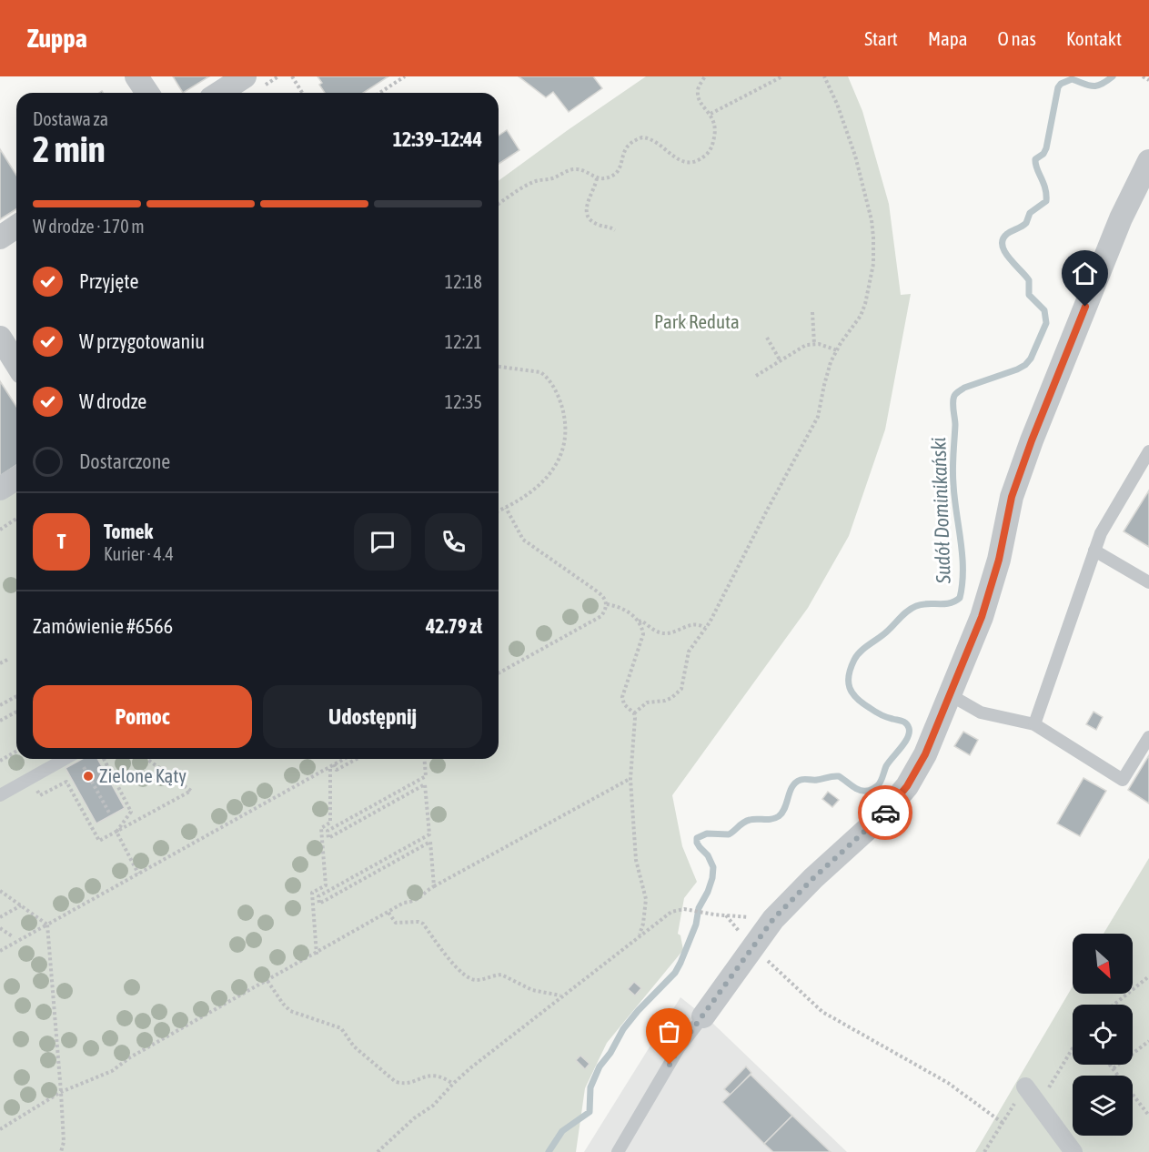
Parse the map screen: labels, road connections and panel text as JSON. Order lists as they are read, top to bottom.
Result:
{
  "water": ["Sudół Dominikański"],
  "parks": ["Park Reduta"],
  "places": ["Zielone Kąty"],
  "north": "bottom right",
  "page": {
    "header": "Zuppa",
    "nav": [
      "Start",
      "Mapa",
      "O nas",
      "Kontakt"
    ],
    "heading": ["2 min", "Dostawa za", "12:39–12:44"],
    "panel": [
      "Tomek",
      "Kurier · 4.4",
      "Zamówienie #6566",
      "42.79 zł"
    ],
    "bar": "W drodze · 170 m",
    "list": [
      ["Przyjęte", "12:18"],
      ["W przygotowaniu", "12:21"],
      ["W drodze", "12:35"],
      "Dostarczone"
    ],
    "round": "T",
    "buttons": ["Pomoc", "Udostępnij"]
  }
}
